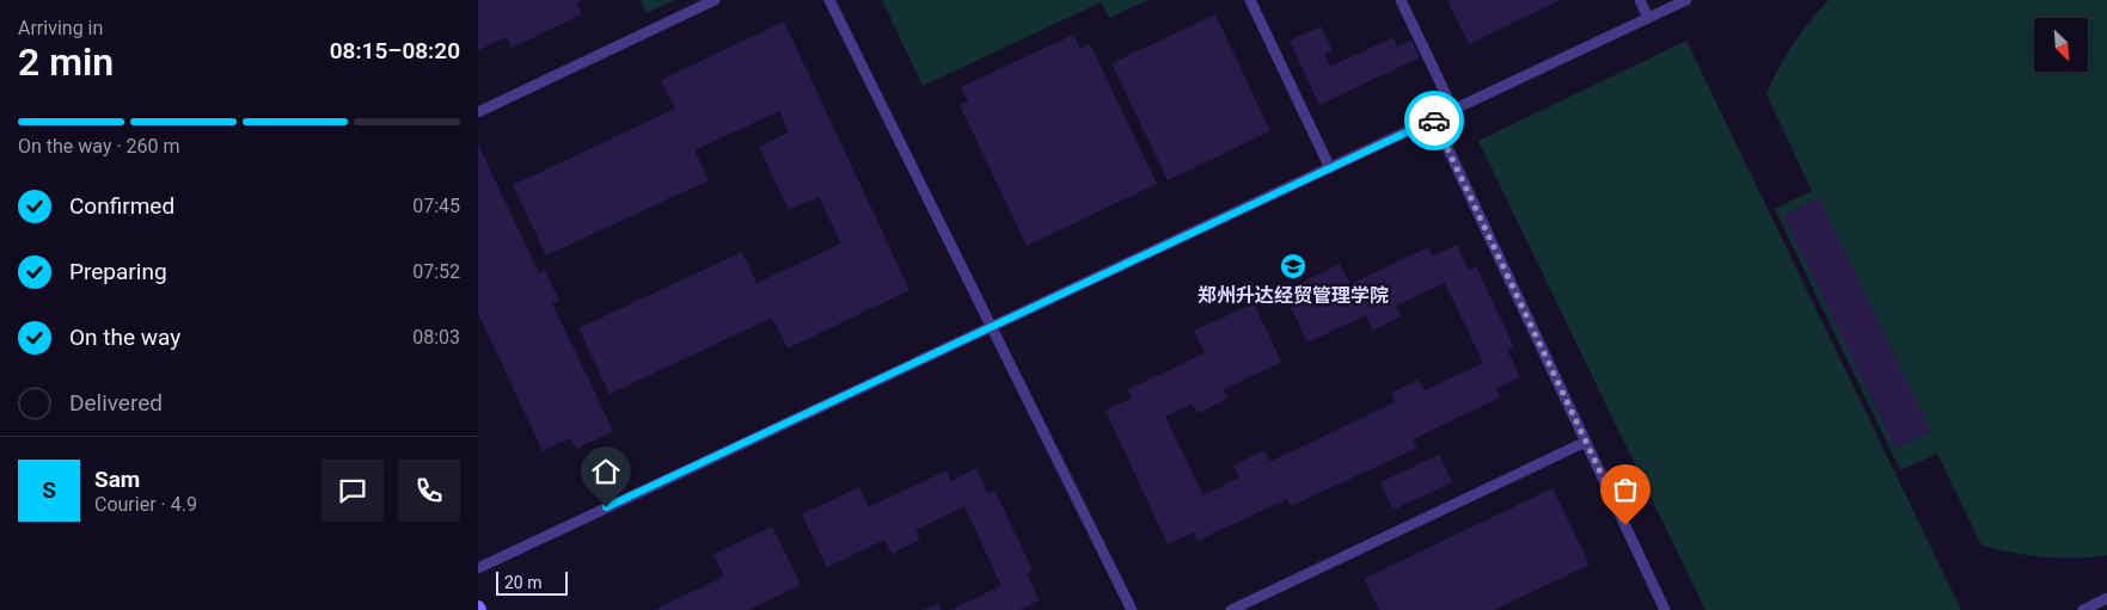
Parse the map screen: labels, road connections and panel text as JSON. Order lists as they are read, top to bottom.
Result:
{
  "places": {
    "school or university": ["郑州升达经贸管理学院"]
  },
  "scale_bar": "20 m",
  "north": "bottom right",
  "page": {
    "heading": ["2 min", "Arriving in", "08:15–08:20"],
    "panel": ["Sam", "Courier · 4.9"],
    "bar": "On the way · 260 m",
    "list": [
      ["Confirmed", "07:45"],
      ["Preparing", "07:52"],
      ["On the way", "08:03"],
      "Delivered"
    ],
    "round": "S",
    "scale": "20 m"
  }
}
